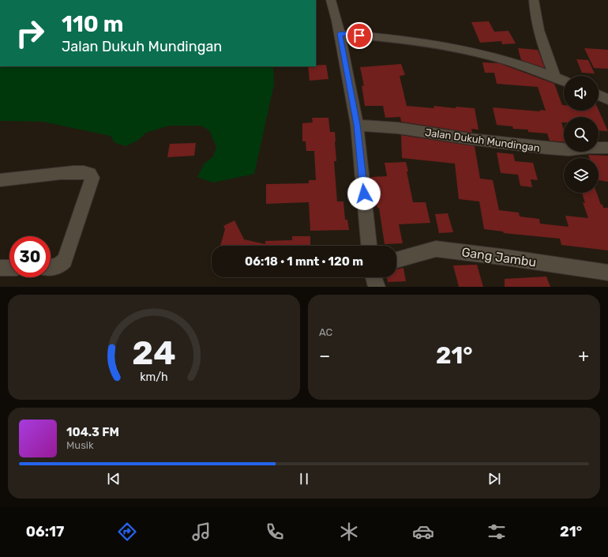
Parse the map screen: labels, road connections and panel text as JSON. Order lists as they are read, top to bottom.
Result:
{
  "streets": {
    "street": ["Jalan Dukuh Mundingan", "Gang Jambu"]
  },
  "page": {
    "turn": ["110 m", "Jalan Dukuh Mundingan"],
    "limit": "30",
    "trip": "06:18 · 1 mnt · 120 m",
    "tile": "AC",
    "heat": ["−", "21°", "+"],
    "song": ["104.3 FM", "Musik"],
    "tabs": ["06:17", "21°"],
    "gauge": ["24", "km/h"]
  }
}
